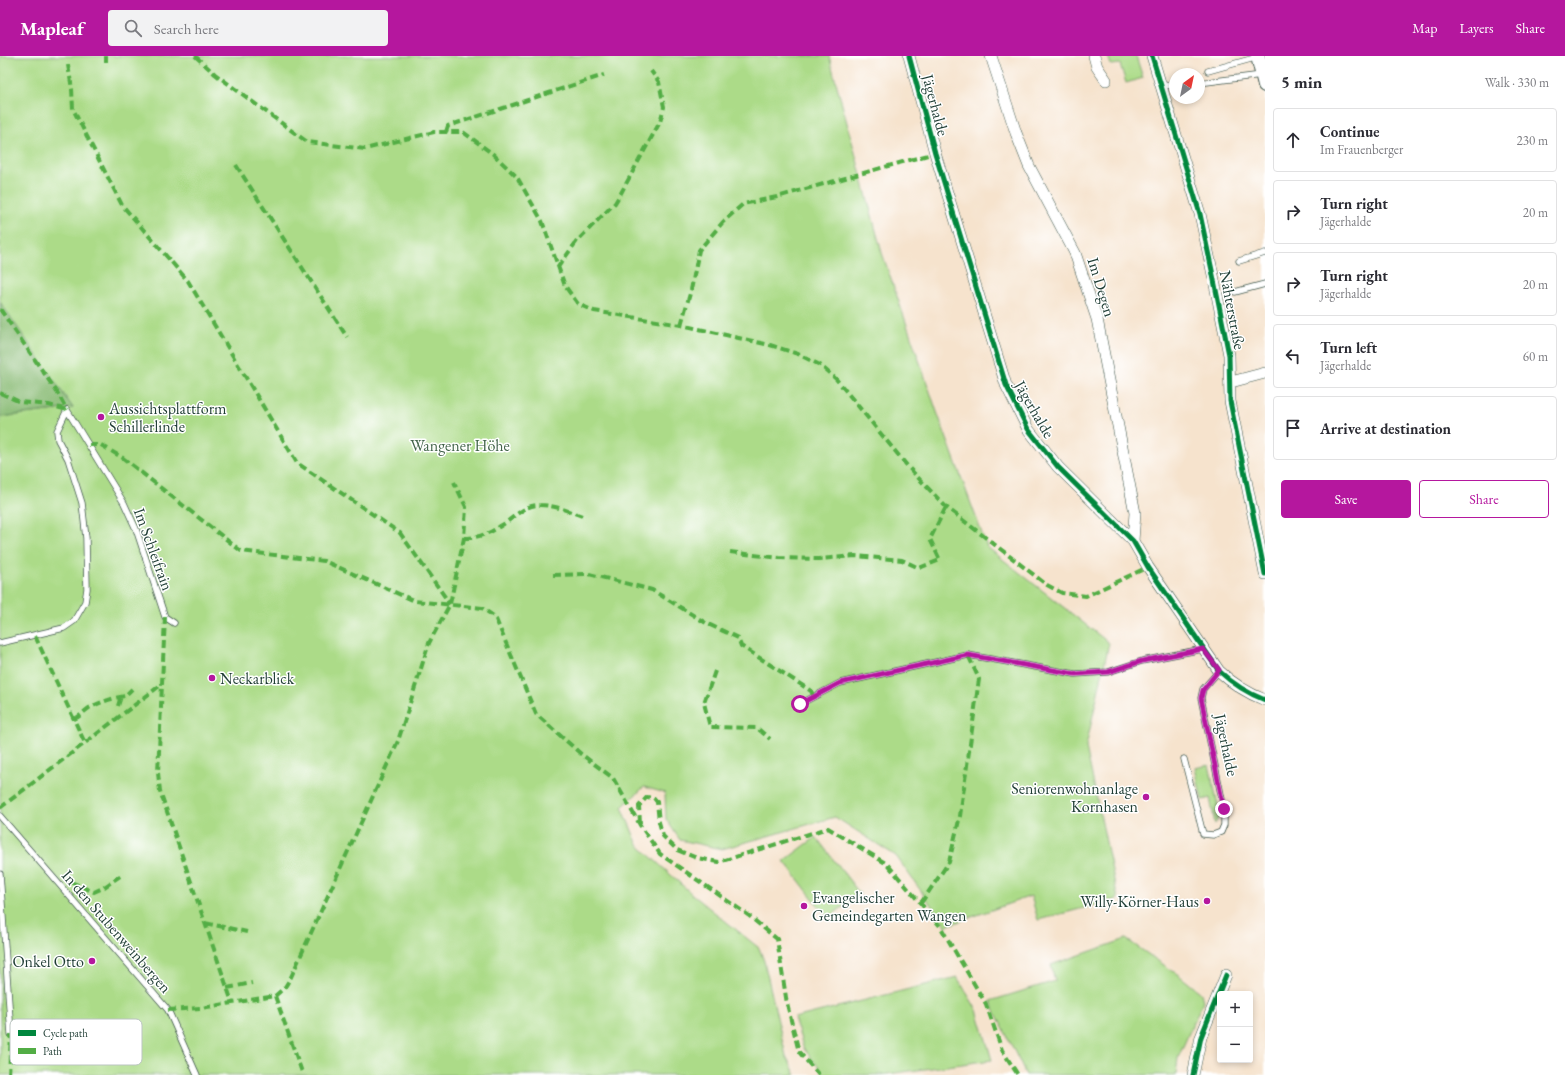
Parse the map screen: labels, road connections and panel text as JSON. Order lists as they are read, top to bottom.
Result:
{
  "streets": {
    "street": ["Jägerhalde", "Im Degen", "Nähterstraße"],
    "lane": ["Im Schleifrain", "In den Stubenweinbergen"]
  },
  "crossings": [
    ["Jägerhalde", "Im Degen"]
  ],
  "parks": ["Wangener Höhe"],
  "places": [
    "Aussichtsplattform Schillerlinde",
    "Neckarblick",
    "Seniorenwohnanlage Kornhasen",
    "Willy-Körner-Haus",
    "Evangelischer Gemeindegarten Wangen",
    "Onkel Otto"
  ],
  "legend": ["Cycle path", "Path"],
  "north": "top right",
  "page": {
    "header": "Mapleaf",
    "search": "Search here",
    "nav": ["Map", "Layers", "Share"],
    "heading": ["5 min", "Walk · 330 m"],
    "list": [
      ["Continue", "Im Frauenberger", "230 m"],
      ["Turn right", "Jägerhalde", "20 m"],
      ["Turn right", "Jägerhalde", "20 m"],
      ["Turn left", "Jägerhalde", "60 m"],
      "Arrive at destination"
    ],
    "buttons": ["Save", "Share"],
    "map_buttons": ["+", "−"]
  }
}
